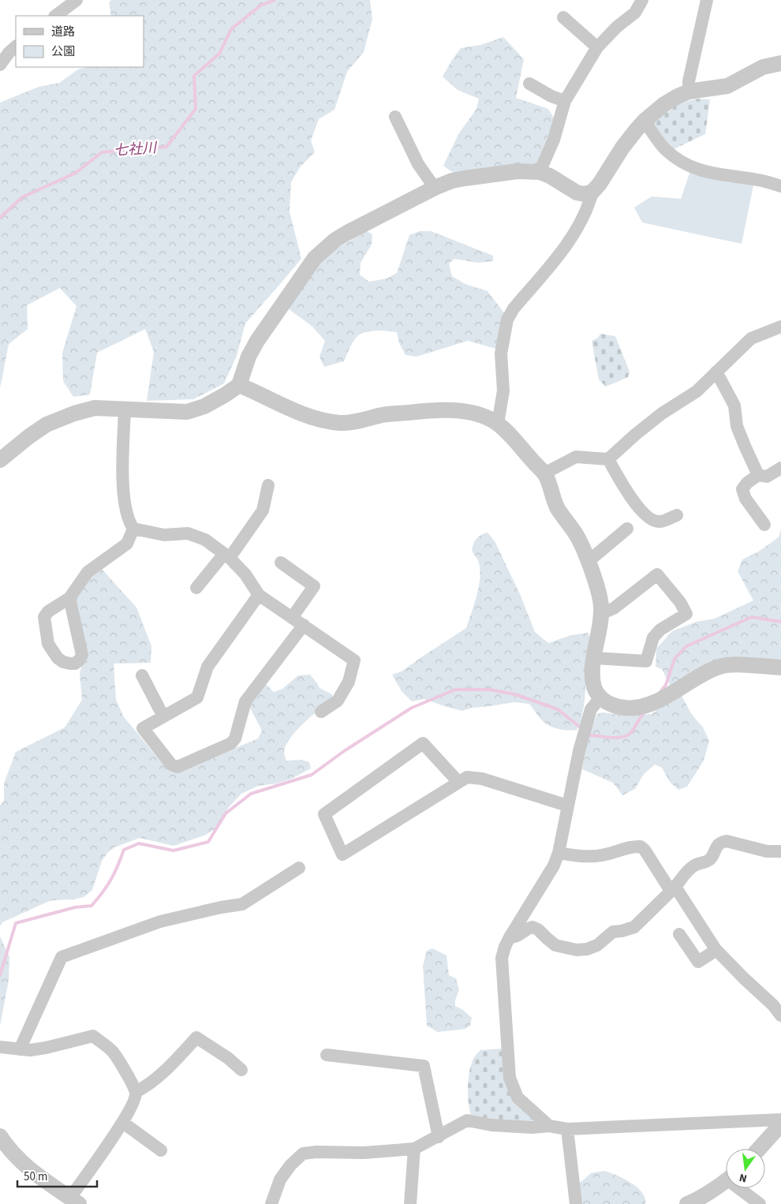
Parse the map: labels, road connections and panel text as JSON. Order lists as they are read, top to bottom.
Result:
{
  "water": ["七社川"],
  "legend": ["道路", "公園"],
  "scale_bar": "50 m",
  "north": "bottom"
}
